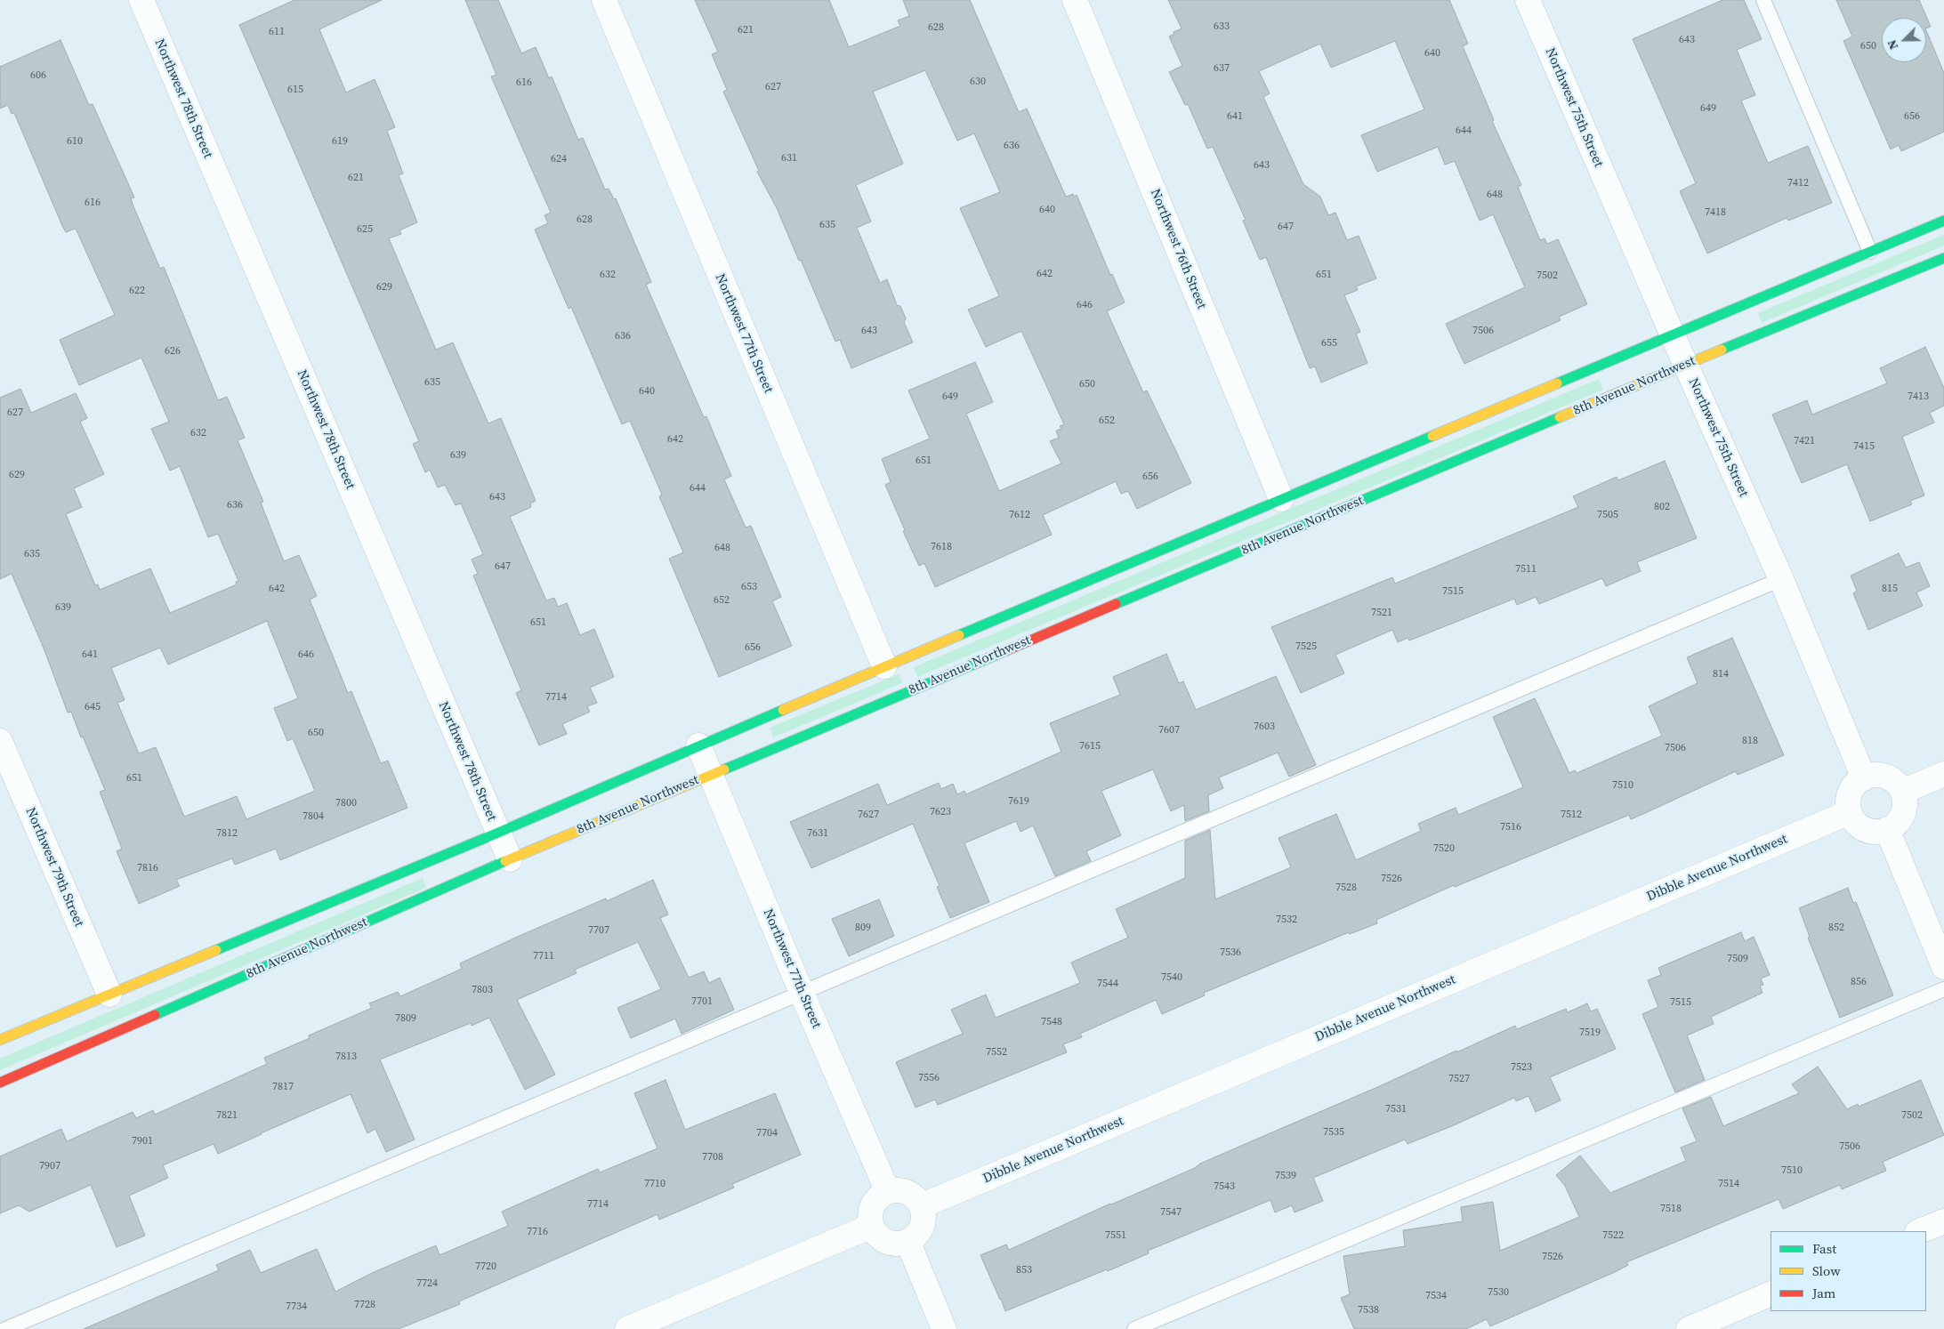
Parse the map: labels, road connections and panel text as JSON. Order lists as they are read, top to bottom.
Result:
{
  "streets": {
    "main road": ["8th Avenue Northwest"],
    "street": [
      "Northwest 78th Street",
      "Northwest 75th Street",
      "Northwest 76th Street",
      "Northwest 77th Street",
      "Northwest 79th Street",
      "Dibble Avenue Northwest"
    ]
  },
  "crossings": [
    ["Northwest 78th Street", "8th Avenue Northwest"],
    ["Northwest 75th Street", "8th Avenue Northwest"],
    ["Northwest 75th Street", "Dibble Avenue Northwest"],
    ["Northwest 77th Street", "8th Avenue Northwest"],
    ["Northwest 77th Street", "Dibble Avenue Northwest"]
  ],
  "house_numbers": [
    "633",
    "628",
    "621",
    "611",
    "643",
    "650",
    "640",
    "637",
    "606",
    "630",
    "616",
    "627",
    "615",
    "649",
    "641",
    "656",
    "644",
    "610",
    "619",
    "636",
    "631",
    "624",
    "643",
    "621",
    "7412",
    "648",
    "616",
    "640",
    "7418",
    "628",
    "635",
    "647",
    "625",
    "642",
    "632",
    "651",
    "7502",
    "629",
    "622",
    "646",
    "643",
    "7506",
    "636",
    "655",
    "626",
    "635",
    "650",
    "640",
    "649",
    "7413",
    "627",
    "652",
    "632",
    "642",
    "7421",
    "7415",
    "639",
    "651",
    "629",
    "656",
    "644",
    "643",
    "636",
    "802",
    "7612",
    "7505",
    "7618",
    "648",
    "635",
    "647",
    "7511",
    "653",
    "642",
    "815",
    "7515",
    "652",
    "639",
    "7521",
    "651",
    "7525",
    "656",
    "641",
    "646",
    "814",
    "7714",
    "645",
    "7603",
    "7607",
    "650",
    "818",
    "7615",
    "7506",
    "651",
    "7510",
    "7619",
    "7800",
    "7623",
    "7627",
    "7512",
    "7804",
    "7516",
    "7812",
    "7631",
    "7520",
    "7816",
    "7526",
    "7528",
    "7532",
    "809",
    "852",
    "7707",
    "7536",
    "7711",
    "7509",
    "7540",
    "856",
    "7544",
    "7803",
    "7701",
    "7515",
    "7809",
    "7548",
    "7519",
    "7552",
    "7813",
    "7523",
    "7556",
    "7527",
    "7817",
    "7531",
    "7821",
    "7502",
    "7535",
    "7704",
    "7901",
    "7506",
    "7708",
    "7907",
    "7510",
    "7539",
    "7710",
    "7514",
    "7543",
    "7714",
    "7518",
    "7547",
    "7716",
    "7551",
    "7522",
    "7526",
    "7720",
    "853",
    "7724",
    "7530",
    "7534",
    "7728",
    "7734",
    "7538"
  ],
  "legend": ["Fast", "Slow", "Jam"],
  "north": "bottom left"
}
